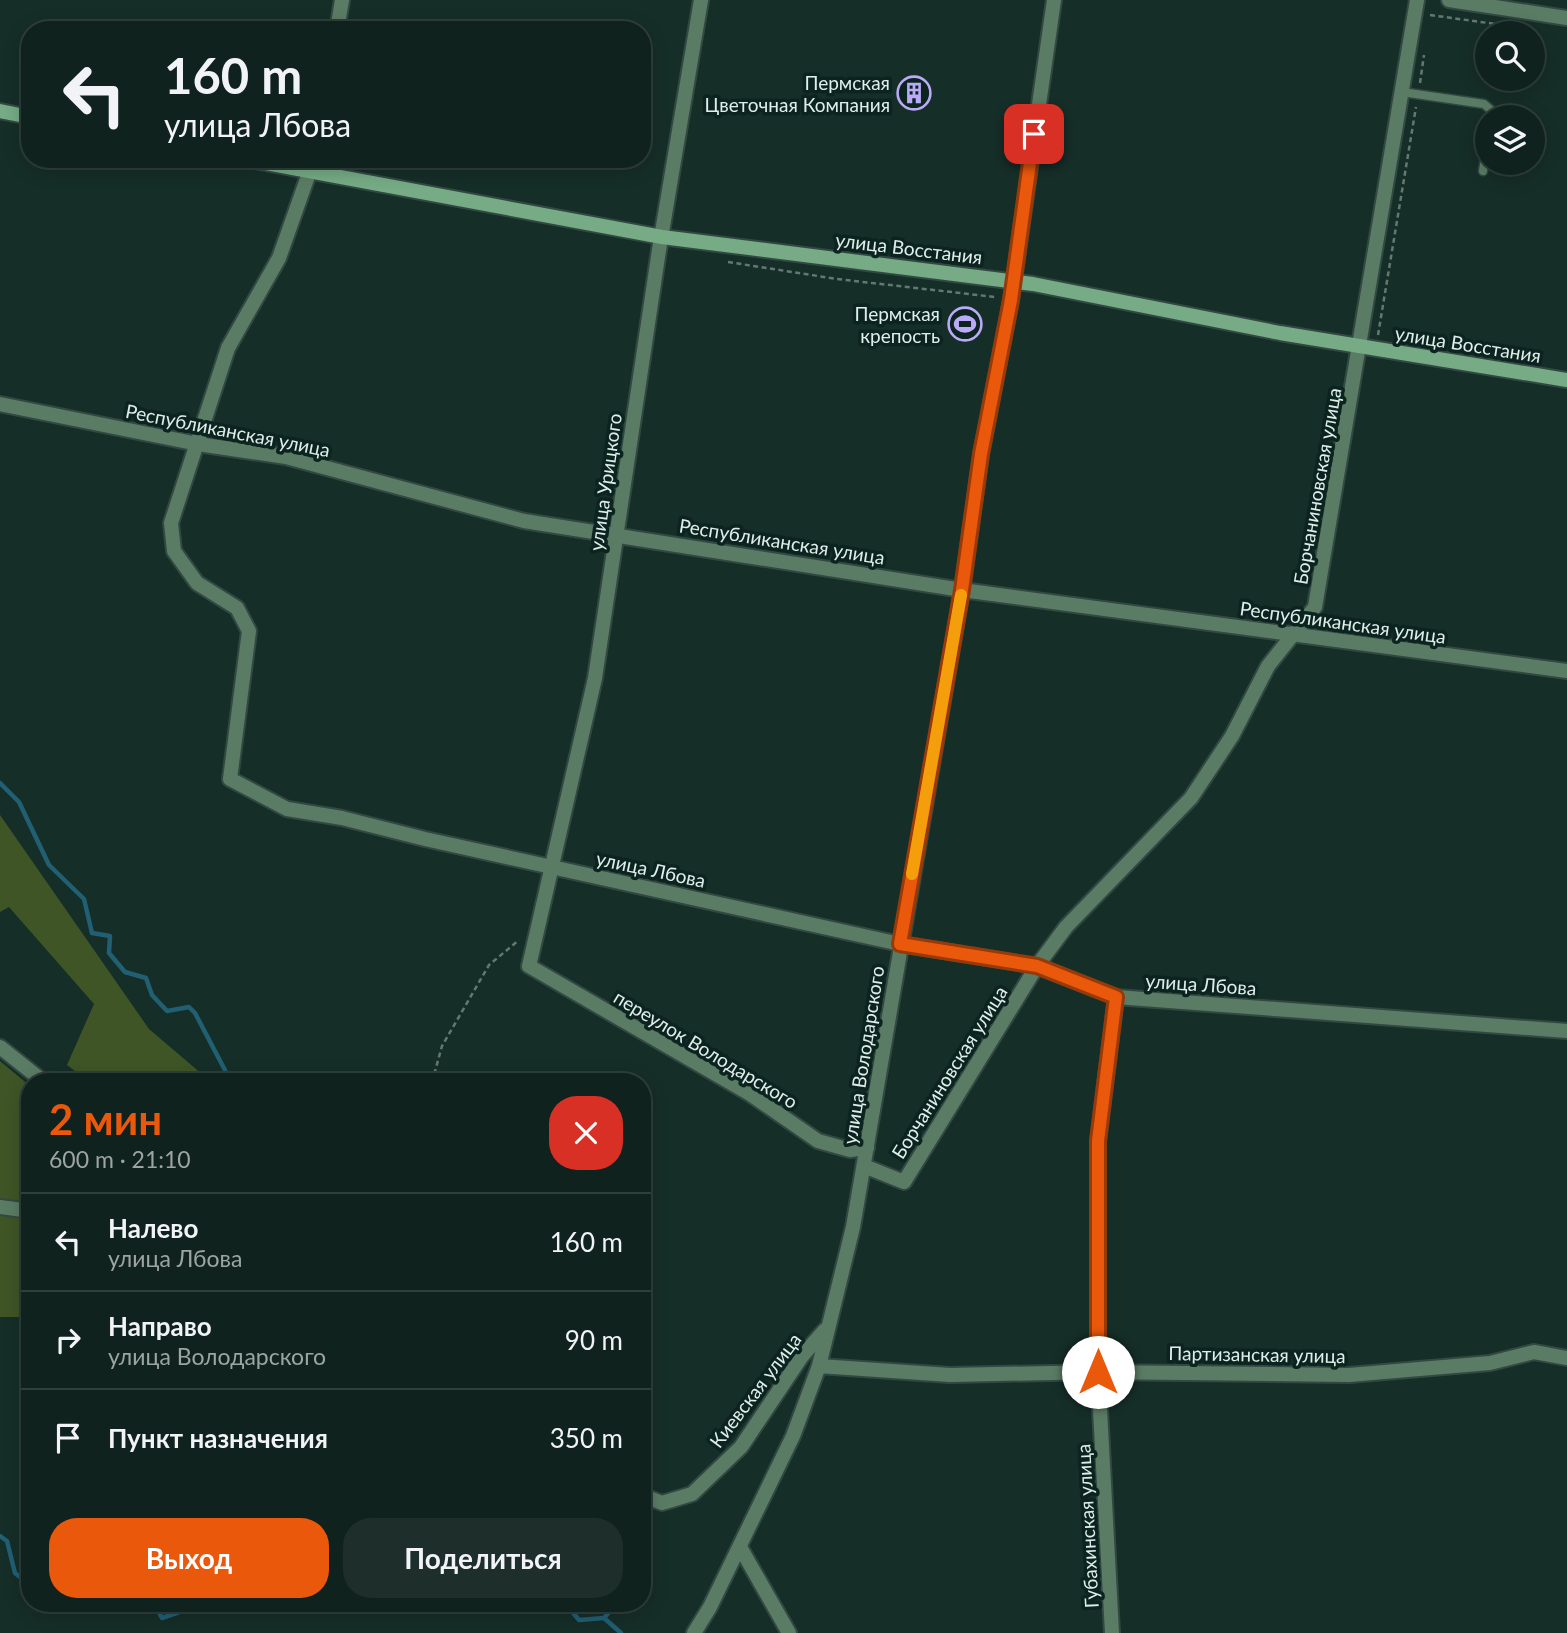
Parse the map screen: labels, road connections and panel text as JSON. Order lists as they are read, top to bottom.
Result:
{
  "streets": {
    "street": [
      "улица Восстания",
      "Республиканская улица",
      "улица Урицкого",
      "Борчаниновская улица",
      "улица Лбова",
      "переулок Володарского",
      "улица Володарского",
      "Партизанская улица",
      "Киевская улица",
      "Губахинская улица"
    ]
  },
  "crossings": [
    ["улица Восстания", "улица Урицкого"],
    ["улица Восстания", "Борчаниновская улица"],
    ["улица Восстания", "улица Володарского"],
    ["Республиканская улица", "улица Урицкого"],
    ["Республиканская улица", "Борчаниновская улица"],
    ["Республиканская улица", "улица Лбова"],
    ["Республиканская улица", "улица Володарского"],
    ["улица Урицкого", "улица Лбова"],
    ["улица Урицкого", "переулок Володарского"],
    ["Борчаниновская улица", "улица Лбова"],
    ["Борчаниновская улица", "улица Володарского"],
    ["улица Лбова", "улица Володарского"],
    ["улица Лбова", "Губахинская улица"],
    ["переулок Володарского", "улица Володарского"],
    ["улица Володарского", "Партизанская улица"],
    ["улица Володарского", "Киевская улица"],
    ["Партизанская улица", "Губахинская улица"]
  ],
  "places": {
    "building": ["Пермская Цветочная Компания"],
    "sports": ["Пермская крепость"]
  },
  "page": {
    "turn": ["160 m", "улица Лбова"],
    "heading": ["2 мин", "600 m · 21:10"],
    "list": [
      {
        "name": "Налево",
        "note": "улица Лбова",
        "value": "160 m"
      },
      {
        "name": "Направо",
        "note": "улица Володарского",
        "value": "90 m"
      },
      {
        "name": "Пункт назначения",
        "value": "350 m"
      }
    ],
    "buttons": ["Выход", "Поделиться"]
  }
}
